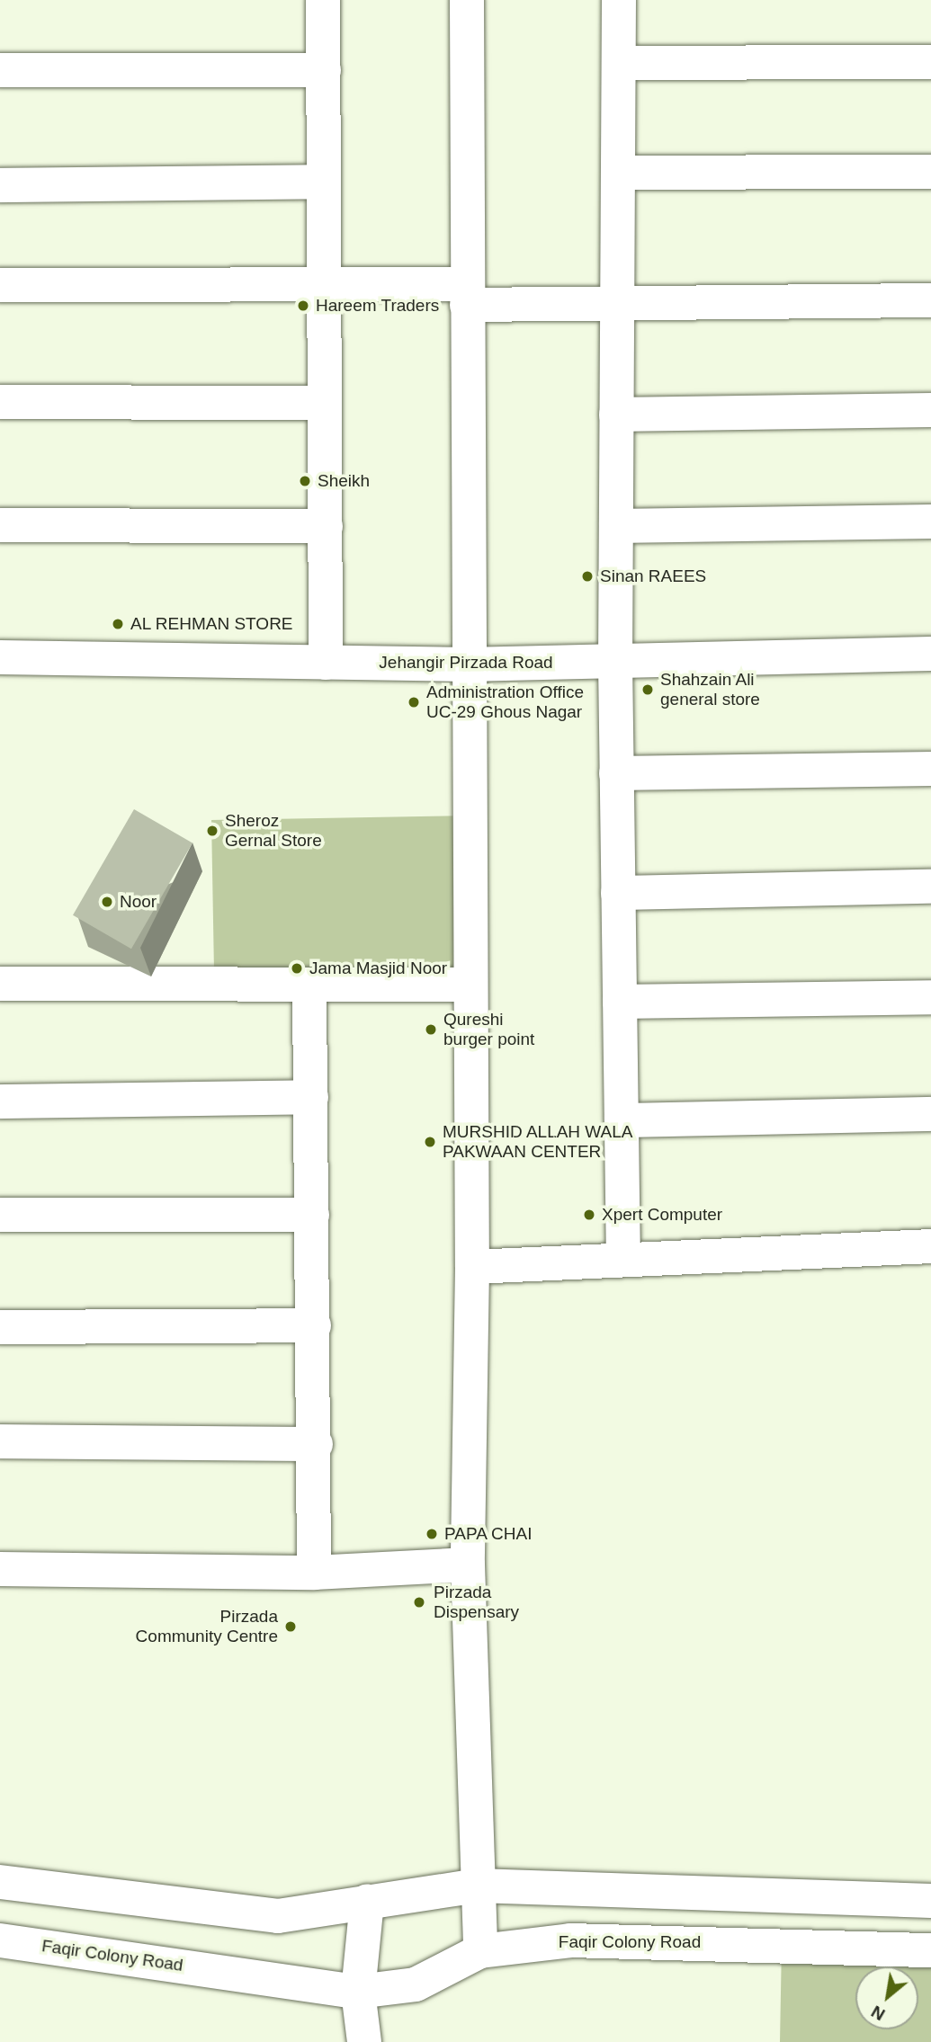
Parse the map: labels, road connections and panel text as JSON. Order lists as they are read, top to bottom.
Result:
{
  "streets": {
    "street": ["Jehangir Pirzada Road", "Faqir Colony Road"]
  },
  "places": [
    "Hareem Traders",
    "Sheikh",
    "Sinan RAEES",
    "AL REHMAN STORE",
    "Shahzain Ali general store",
    "Administration Office UC-29 Ghous Nagar",
    "Sheroz Gernal Store",
    "Noor",
    "Jama Masjid Noor",
    "Qureshi burger point",
    "MURSHID ALLAH WALA PAKWAAN CENTER",
    "Xpert Computer",
    "PAPA CHAI",
    "Pirzada Dispensary",
    "Pirzada Community Centre"
  ],
  "north": "bottom left"
}
